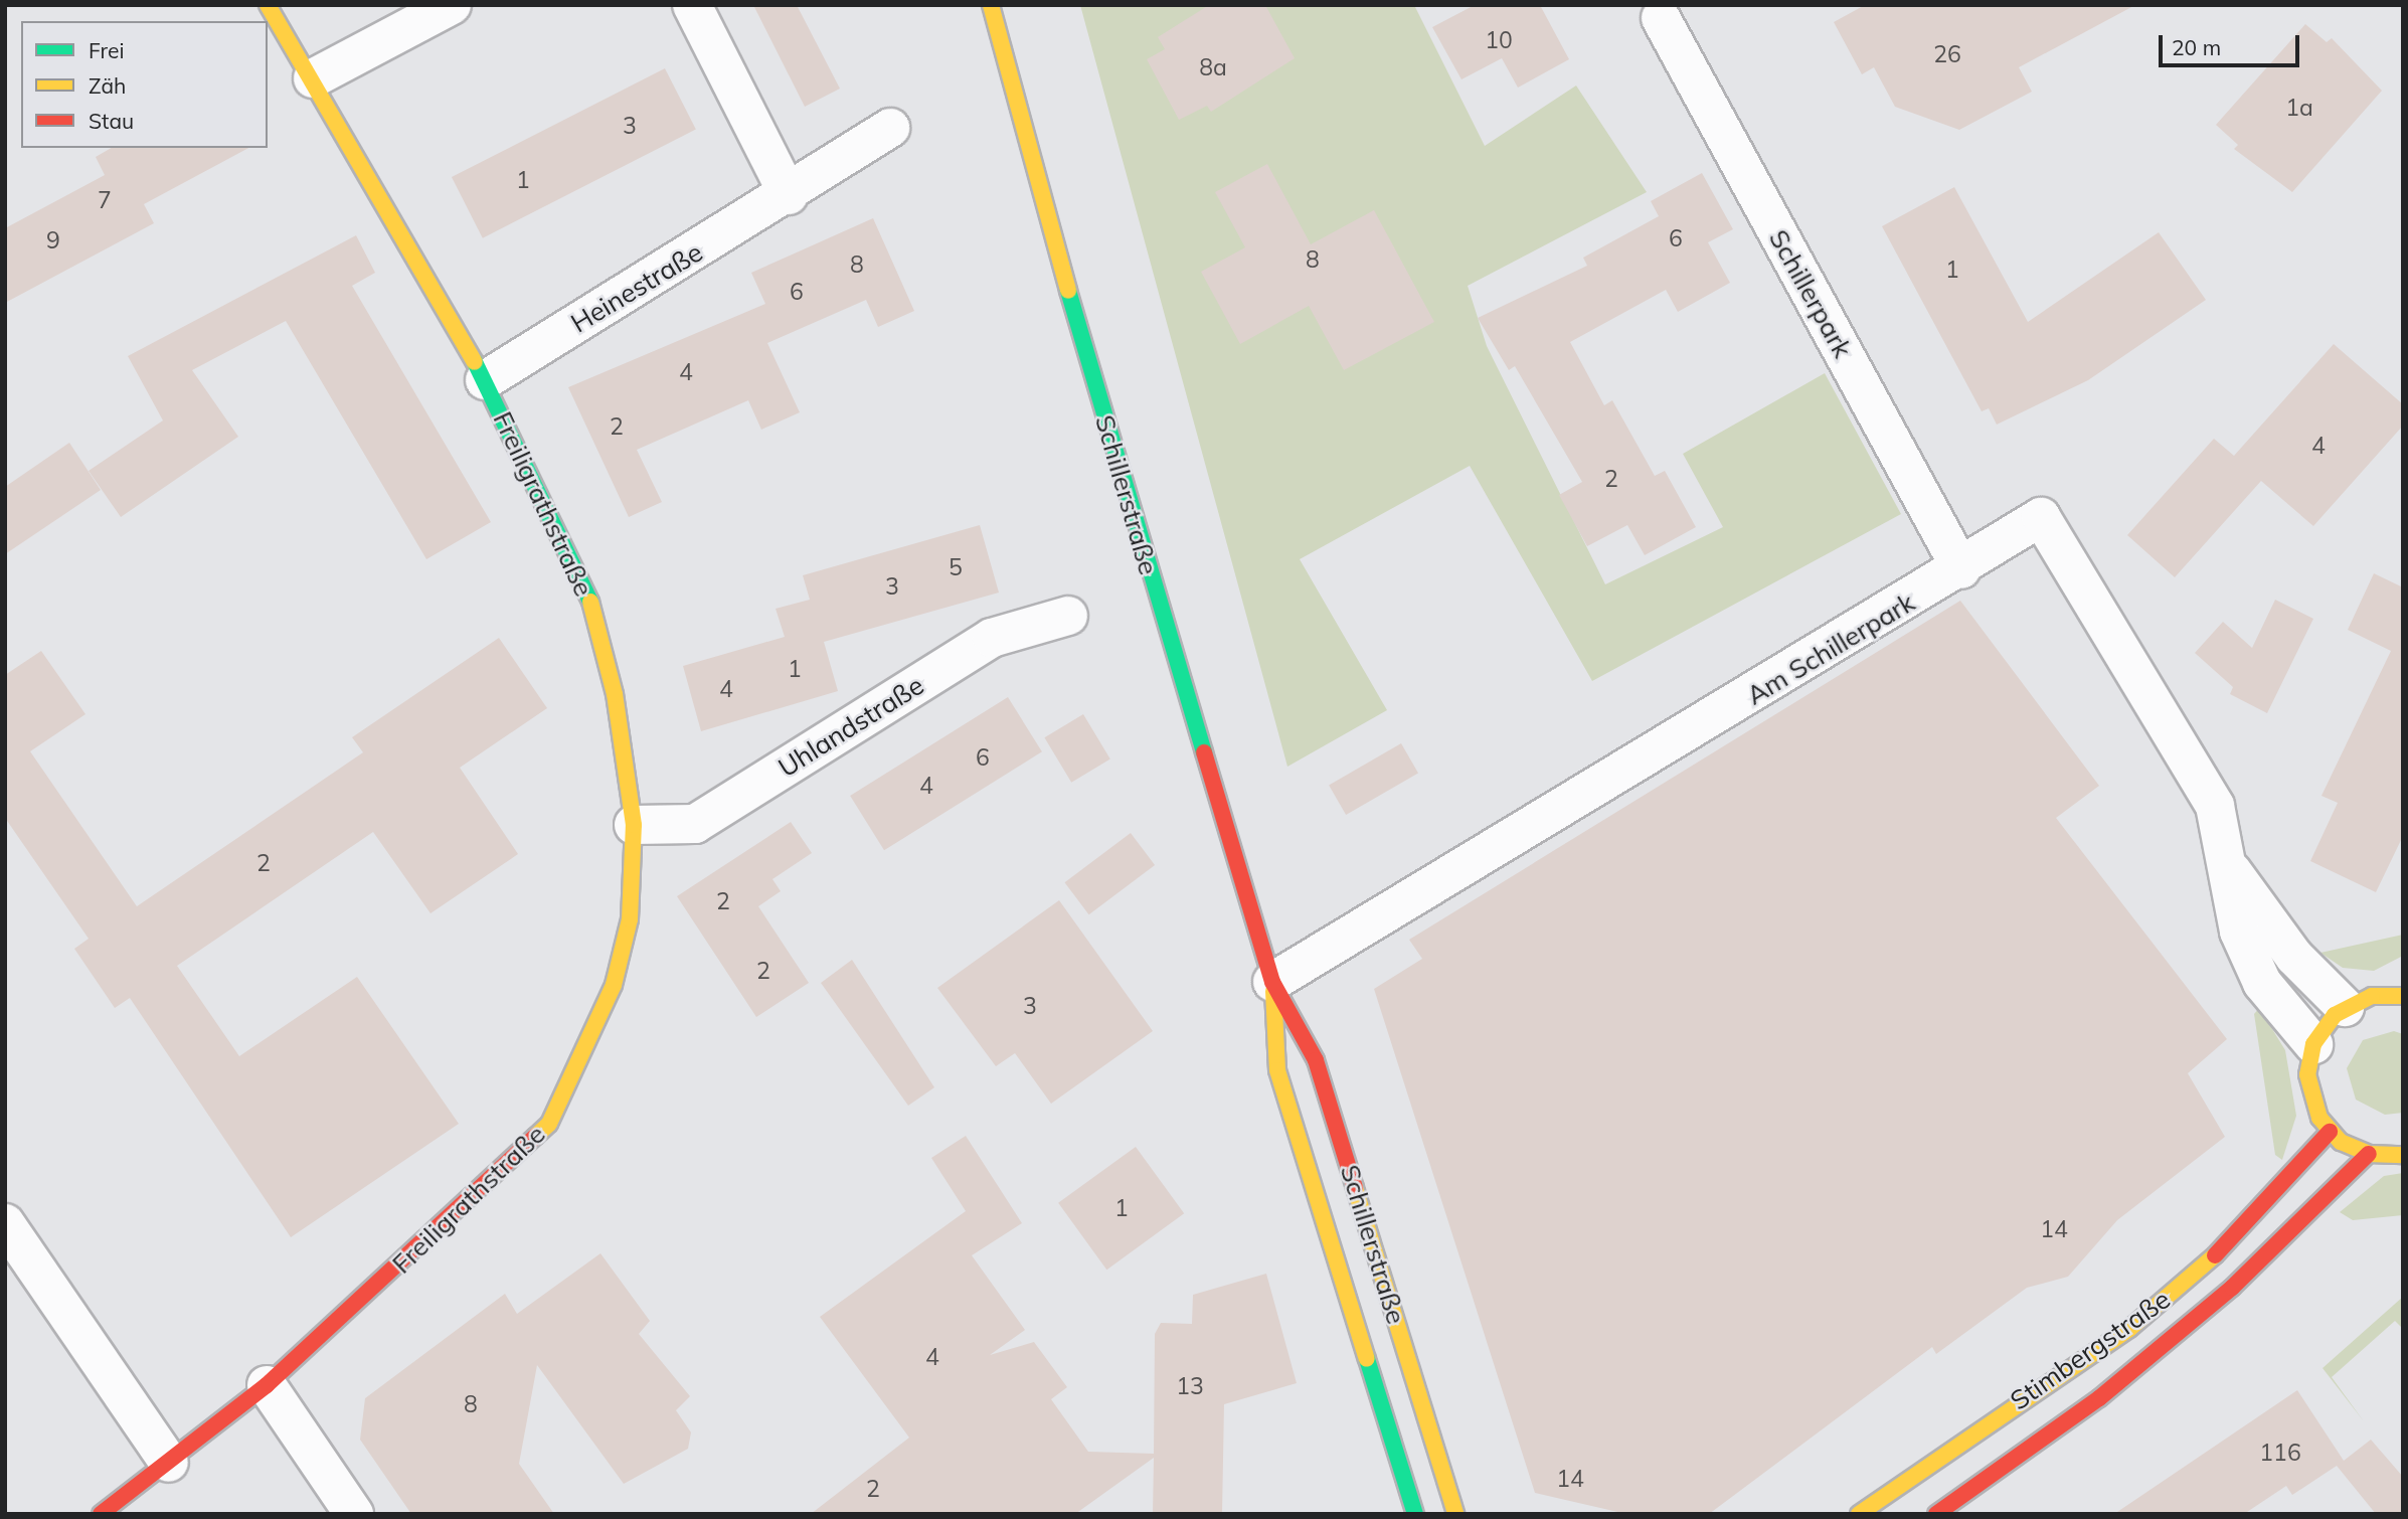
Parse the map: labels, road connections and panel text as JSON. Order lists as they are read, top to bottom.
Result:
{
  "streets": {
    "street": [
      "Heinestraße",
      "Schillerpark",
      "Schillerstraße",
      "Freiligrathstraße",
      "Am Schillerpark",
      "Uhlandstraße",
      "Stimbergstraße"
    ]
  },
  "crossings": [
    ["Heinestraße", "Freiligrathstraße"],
    ["Schillerpark", "Am Schillerpark"],
    ["Schillerstraße", "Am Schillerpark"],
    ["Freiligrathstraße", "Uhlandstraße"]
  ],
  "house_numbers": [
    "10",
    "26",
    "8a",
    "1a",
    "3",
    "1",
    "7",
    "6",
    "9",
    "8",
    "8",
    "1",
    "6",
    "4",
    "2",
    "4",
    "2",
    "5",
    "3",
    "1",
    "4",
    "6",
    "4",
    "2",
    "2",
    "2",
    "3",
    "1",
    "14",
    "4",
    "13",
    "8",
    "116",
    "14",
    "2"
  ],
  "legend": ["Frei", "Zäh", "Stau"],
  "scale_bar": "20 m"
}
